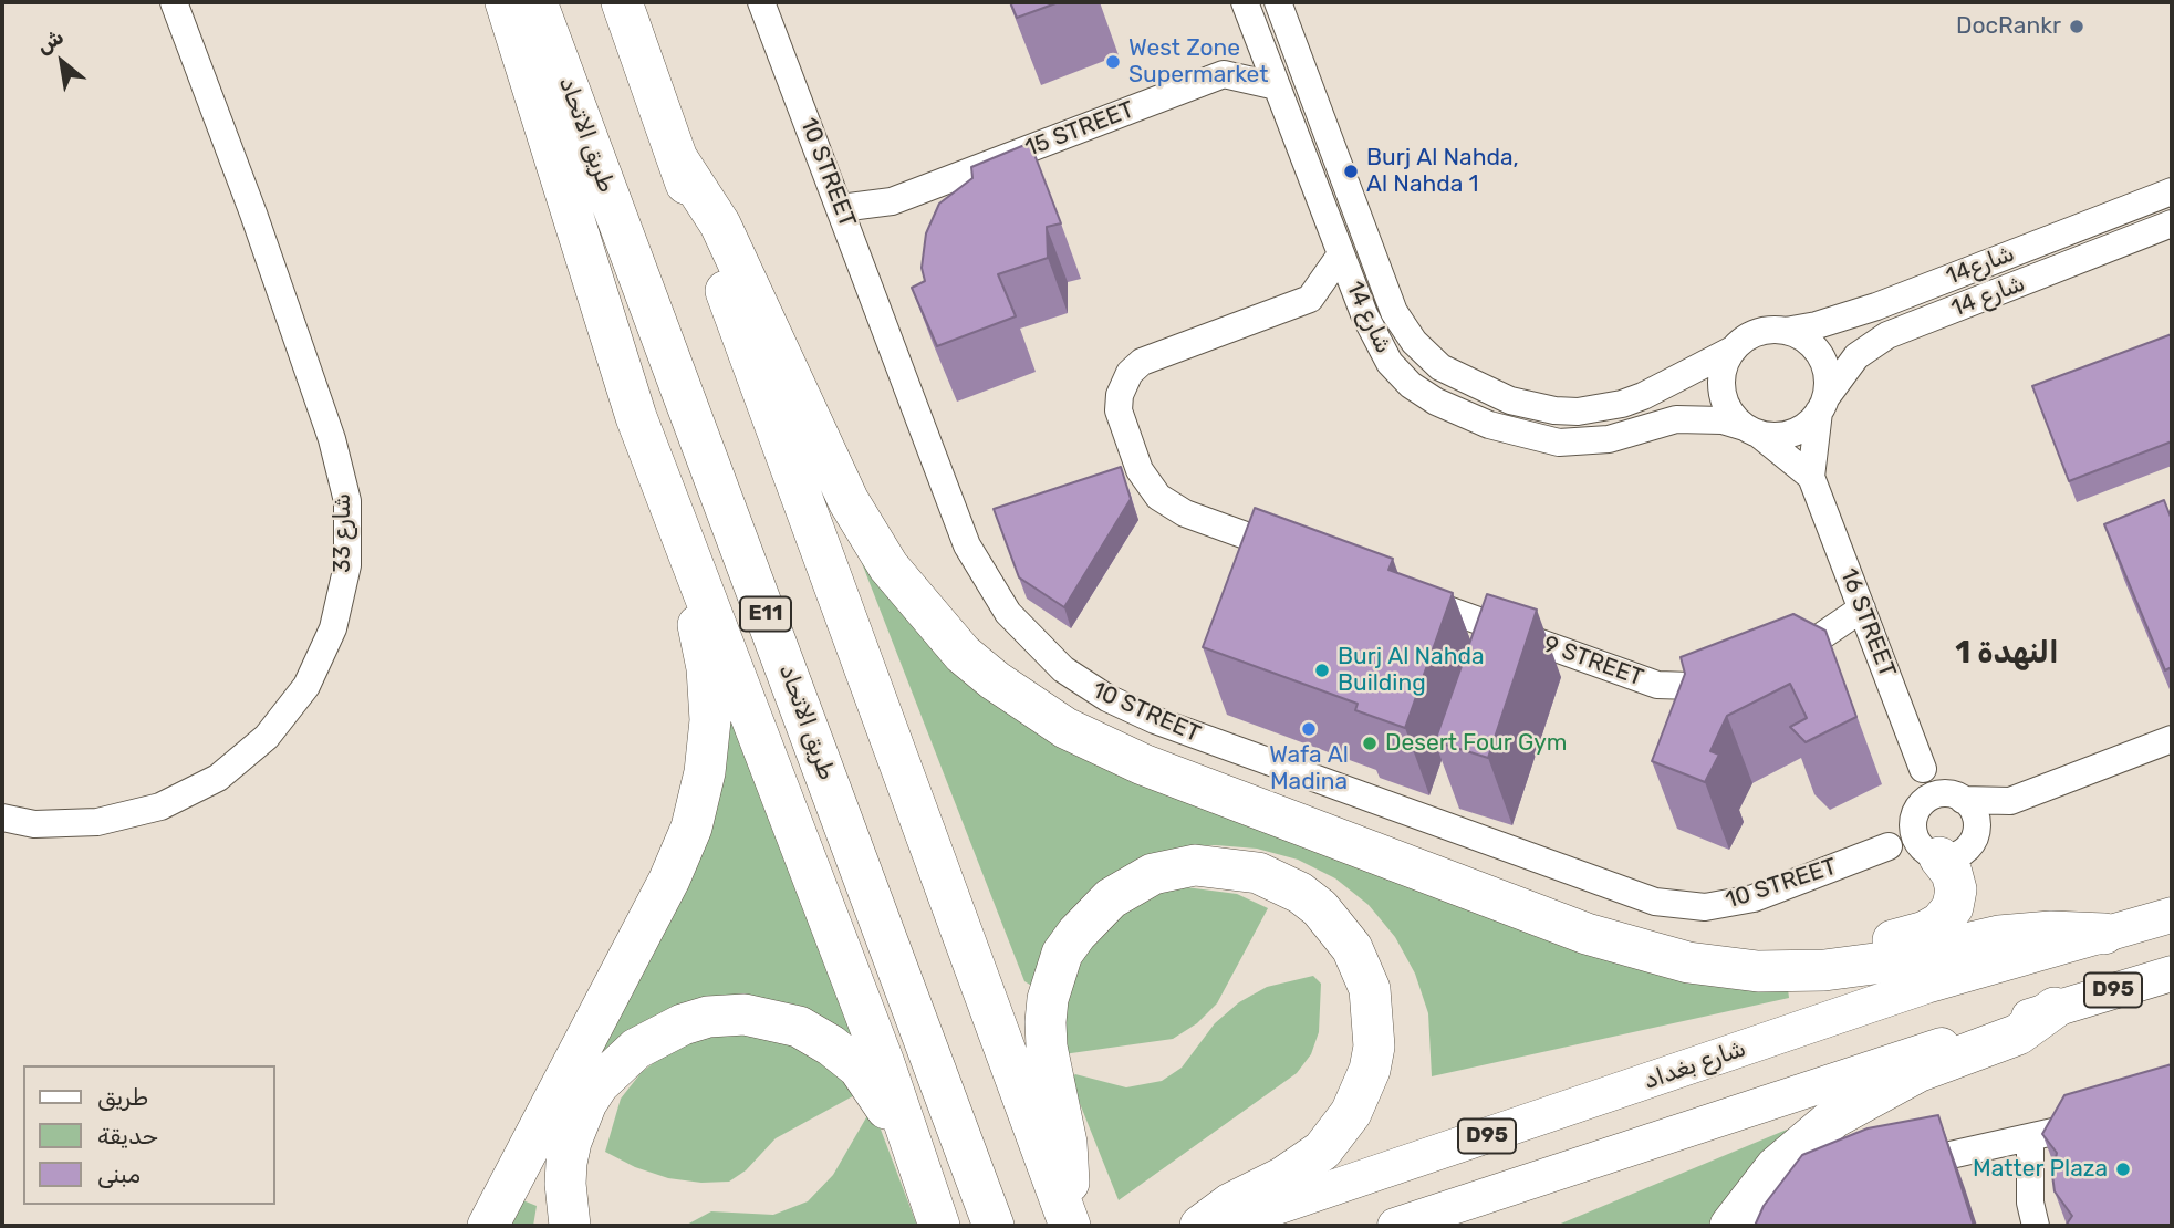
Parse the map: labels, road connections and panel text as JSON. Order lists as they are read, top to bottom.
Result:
{
  "streets": {
    "highway": ["طريق الاتحاد", "E11"],
    "main road": ["D95", "شارع بغداد"],
    "street": [
      "15 STREET",
      "10 STREET",
      "شارع14",
      "شارع 14",
      "شارع 33",
      "16 STREET",
      "9 STREET"
    ]
  },
  "crossings": [
    ["15 STREET", "10 STREET"],
    ["شارع14", "شارع 14"]
  ],
  "districts": ["النهدة 1"],
  "places": [
    "DocRankr",
    "West Zone Supermarket",
    "Burj Al Nahda, Al Nahda 1",
    "Burj Al Nahda Building",
    "Wafa Al Madina",
    "Desert Four Gym",
    "Matter Plaza"
  ],
  "legend": ["طريق", "حديقة", "مبنى"],
  "north": "top left"
}
